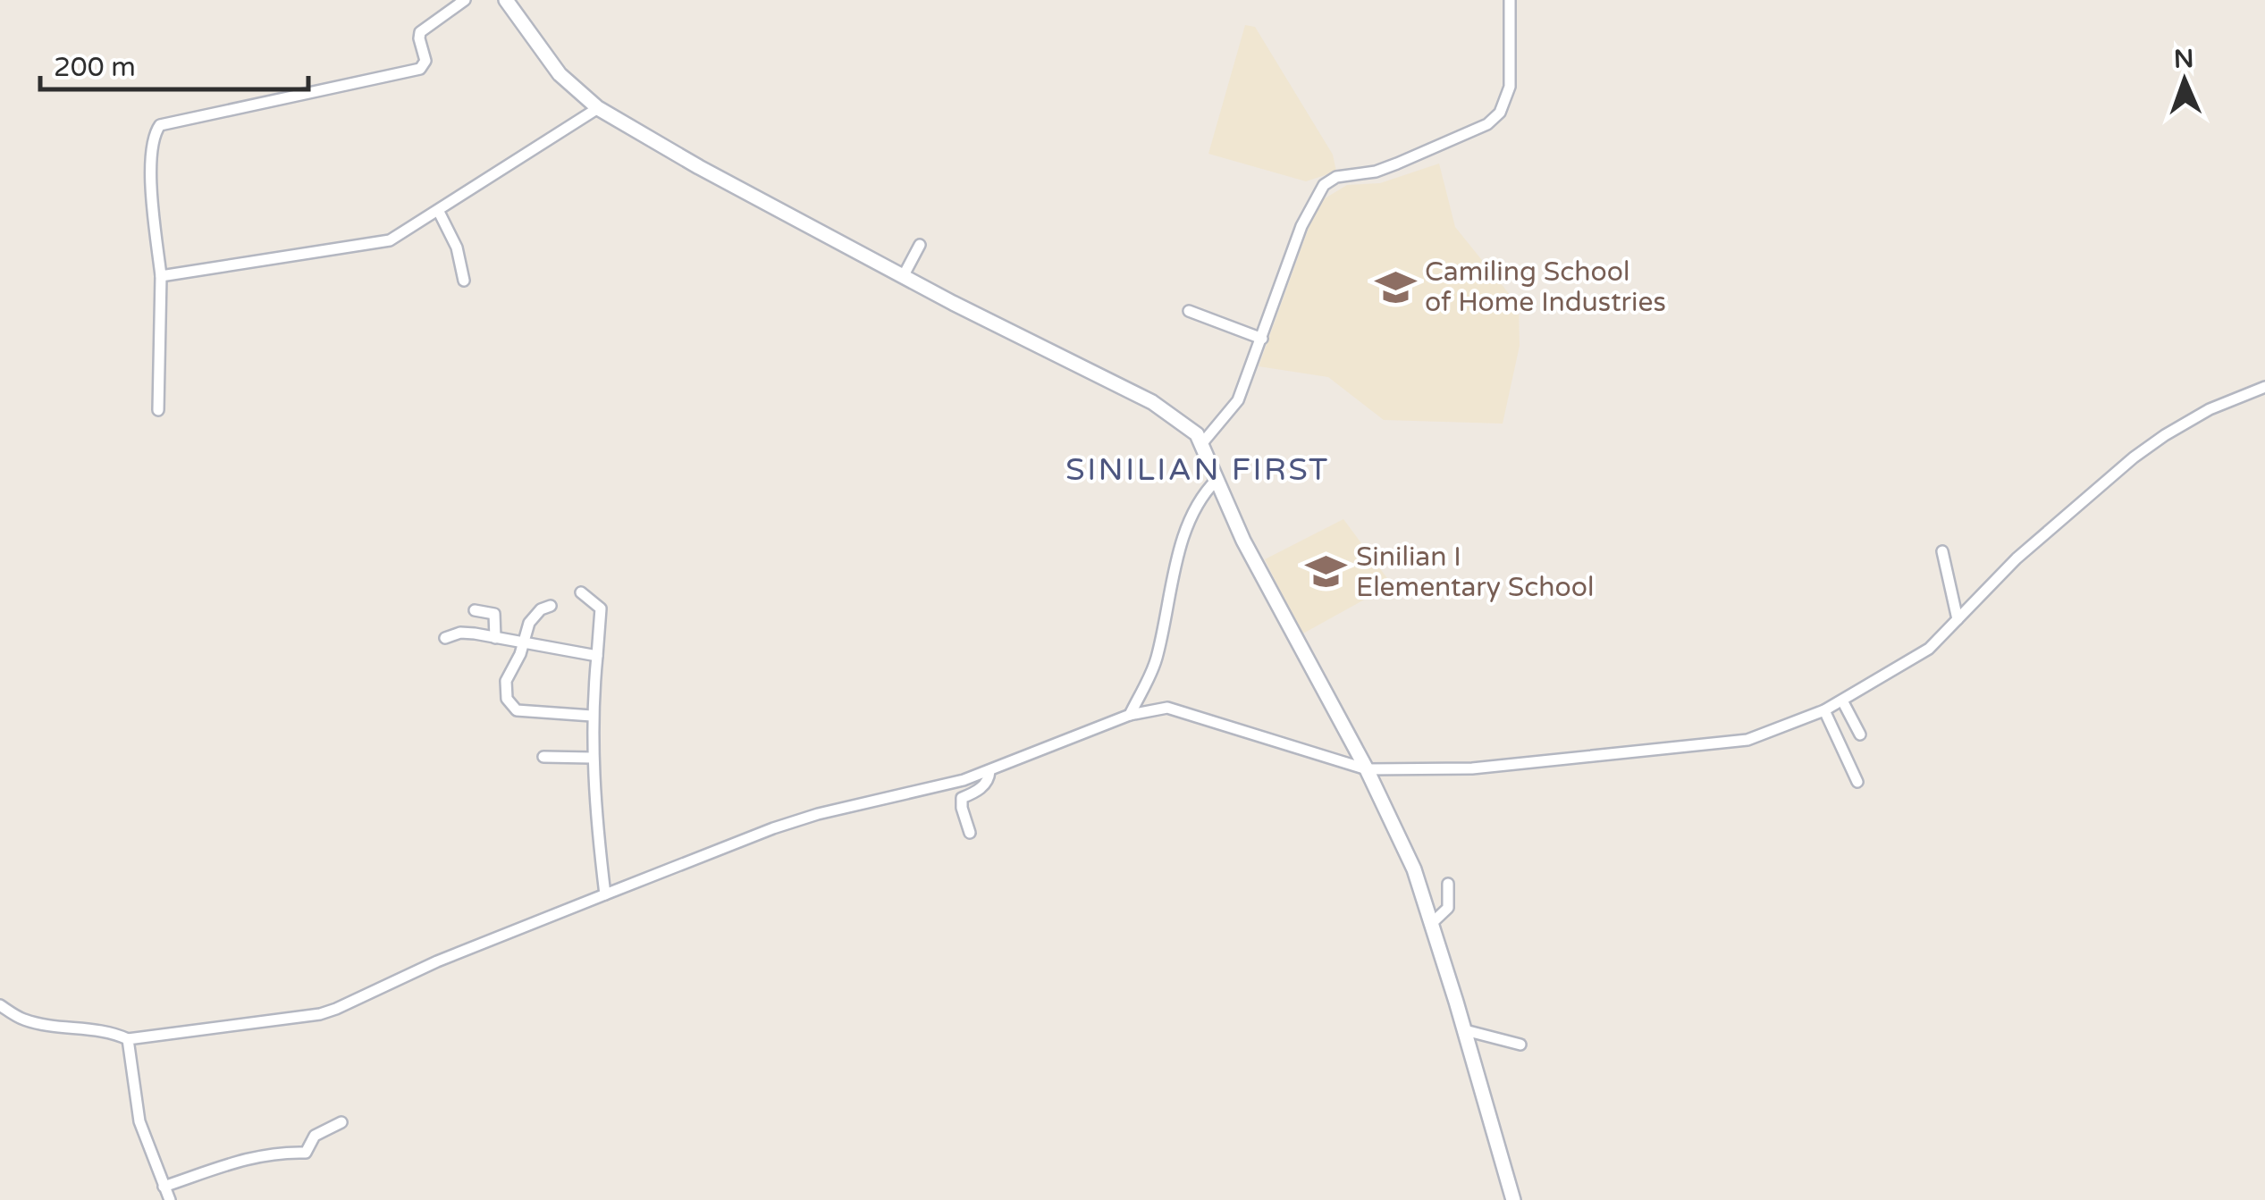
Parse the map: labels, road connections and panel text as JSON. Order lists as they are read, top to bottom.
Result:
{
  "districts": ["SINILIAN FIRST"],
  "places": {
    "school or university": ["Camiling School of Home Industries", "Sinilian I Elementary School"]
  },
  "scale_bar": "200 m",
  "north": "top"
}
